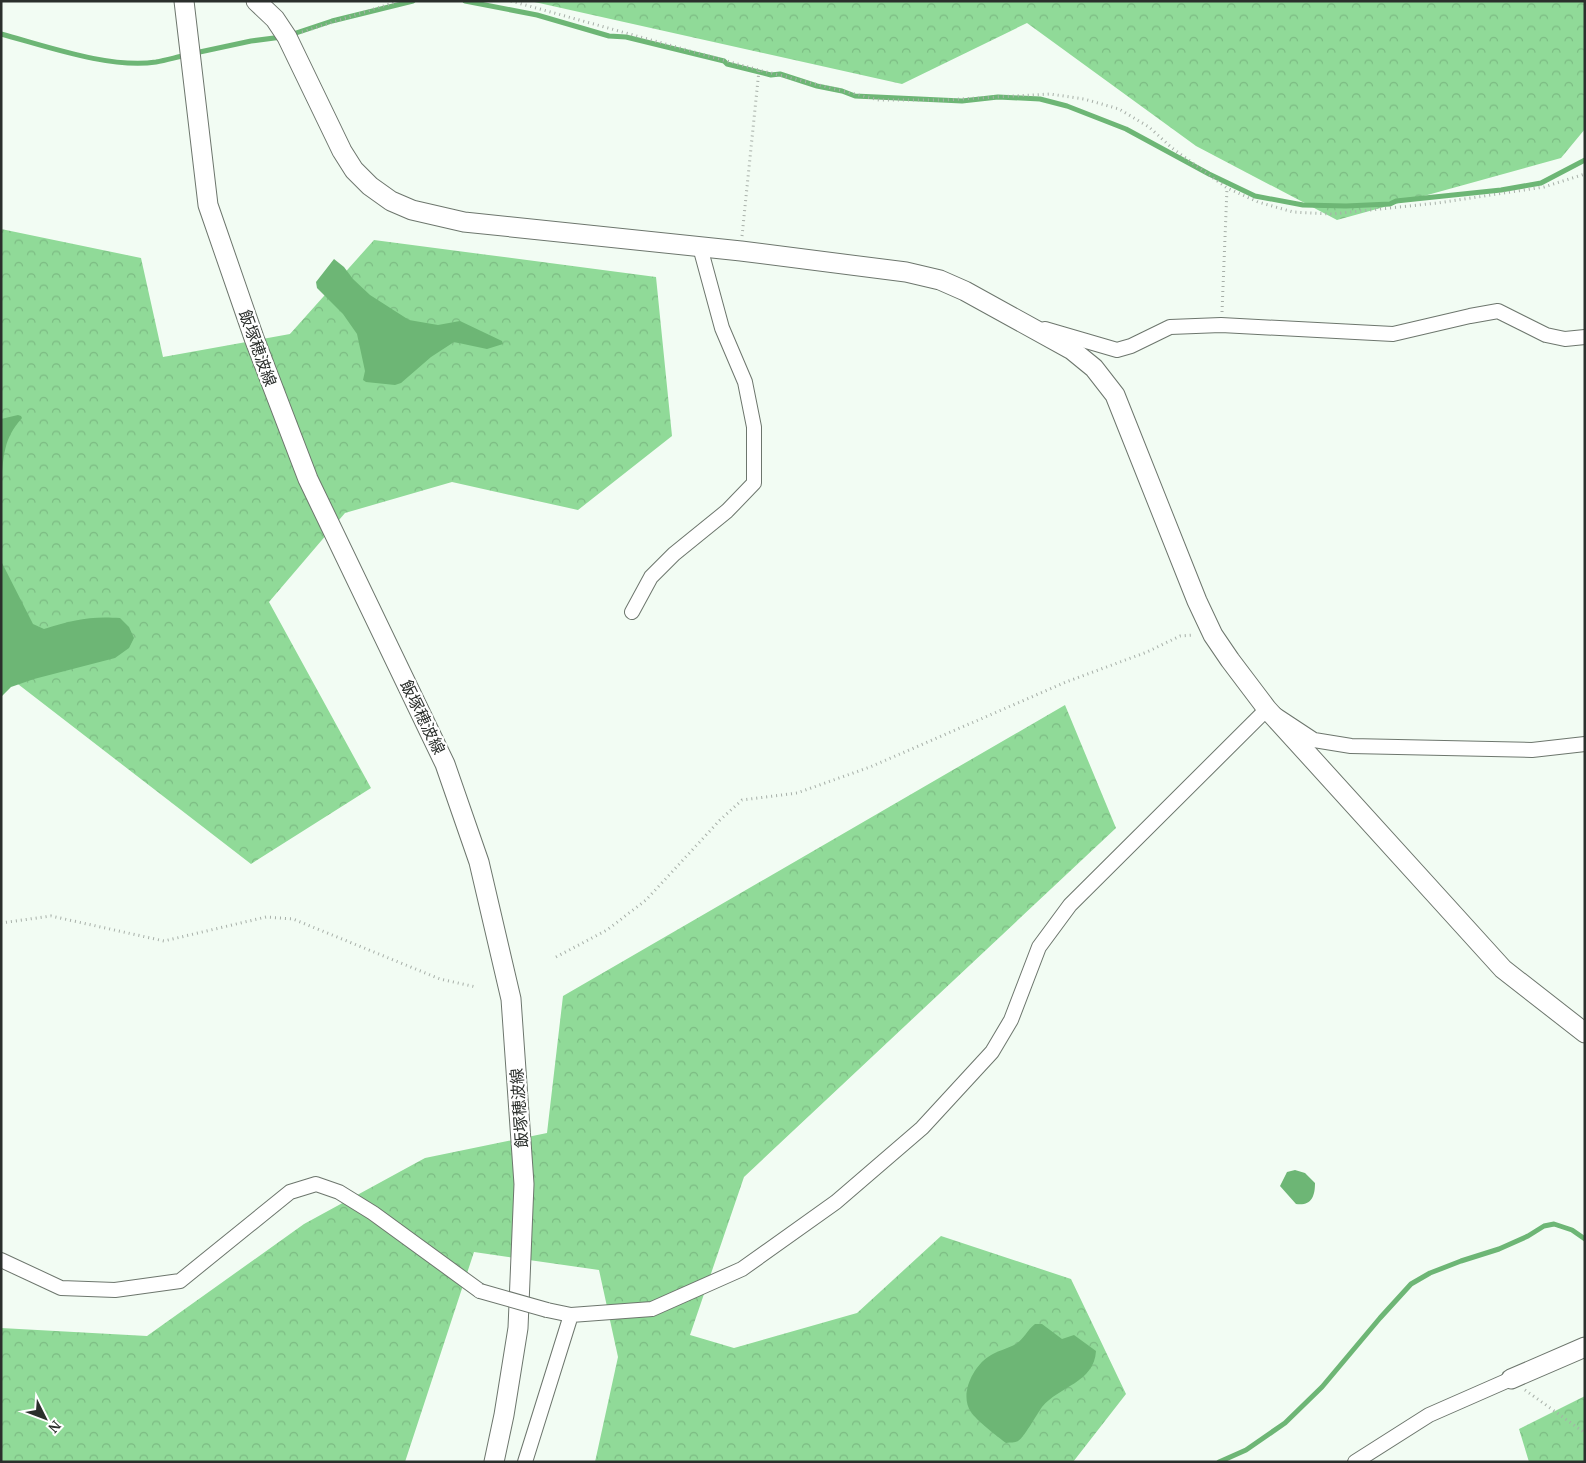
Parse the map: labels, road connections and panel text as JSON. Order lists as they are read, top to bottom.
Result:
{
  "streets": {
    "street": ["飯塚穂波線"]
  },
  "north": "bottom right"
}
